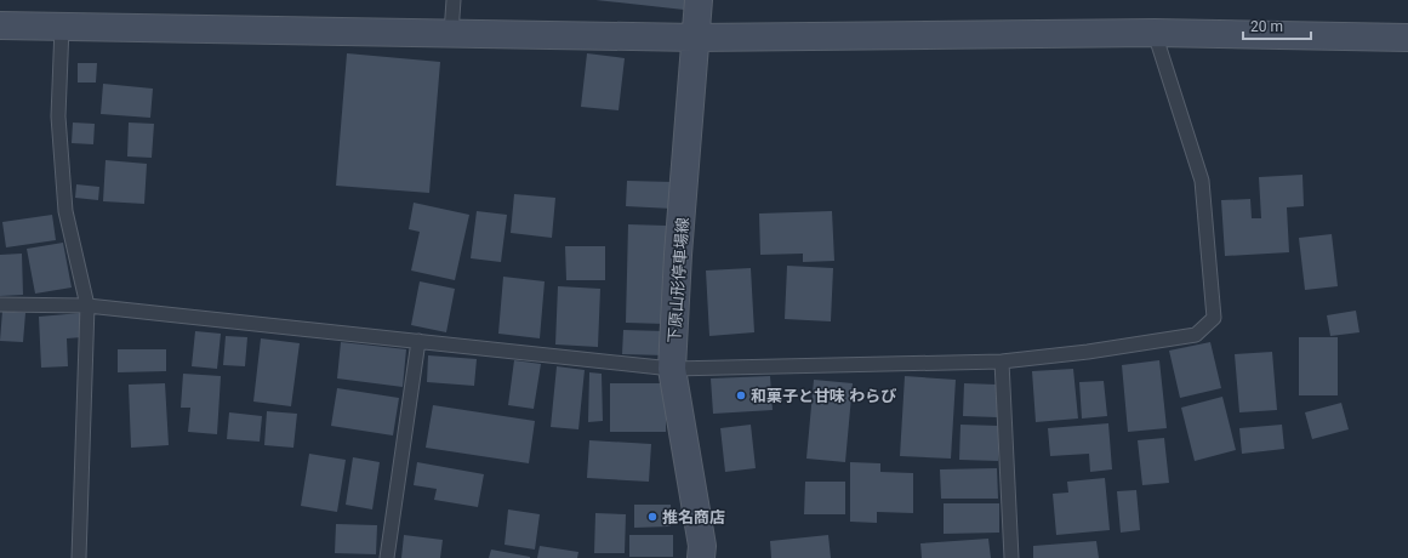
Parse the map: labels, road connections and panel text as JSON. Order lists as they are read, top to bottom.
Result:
{
  "streets": {
    "street": ["下原山形停車場線"]
  },
  "places": ["和菓子と甘味 わらび", "推名商店"],
  "scale_bar": "20 m"
}
